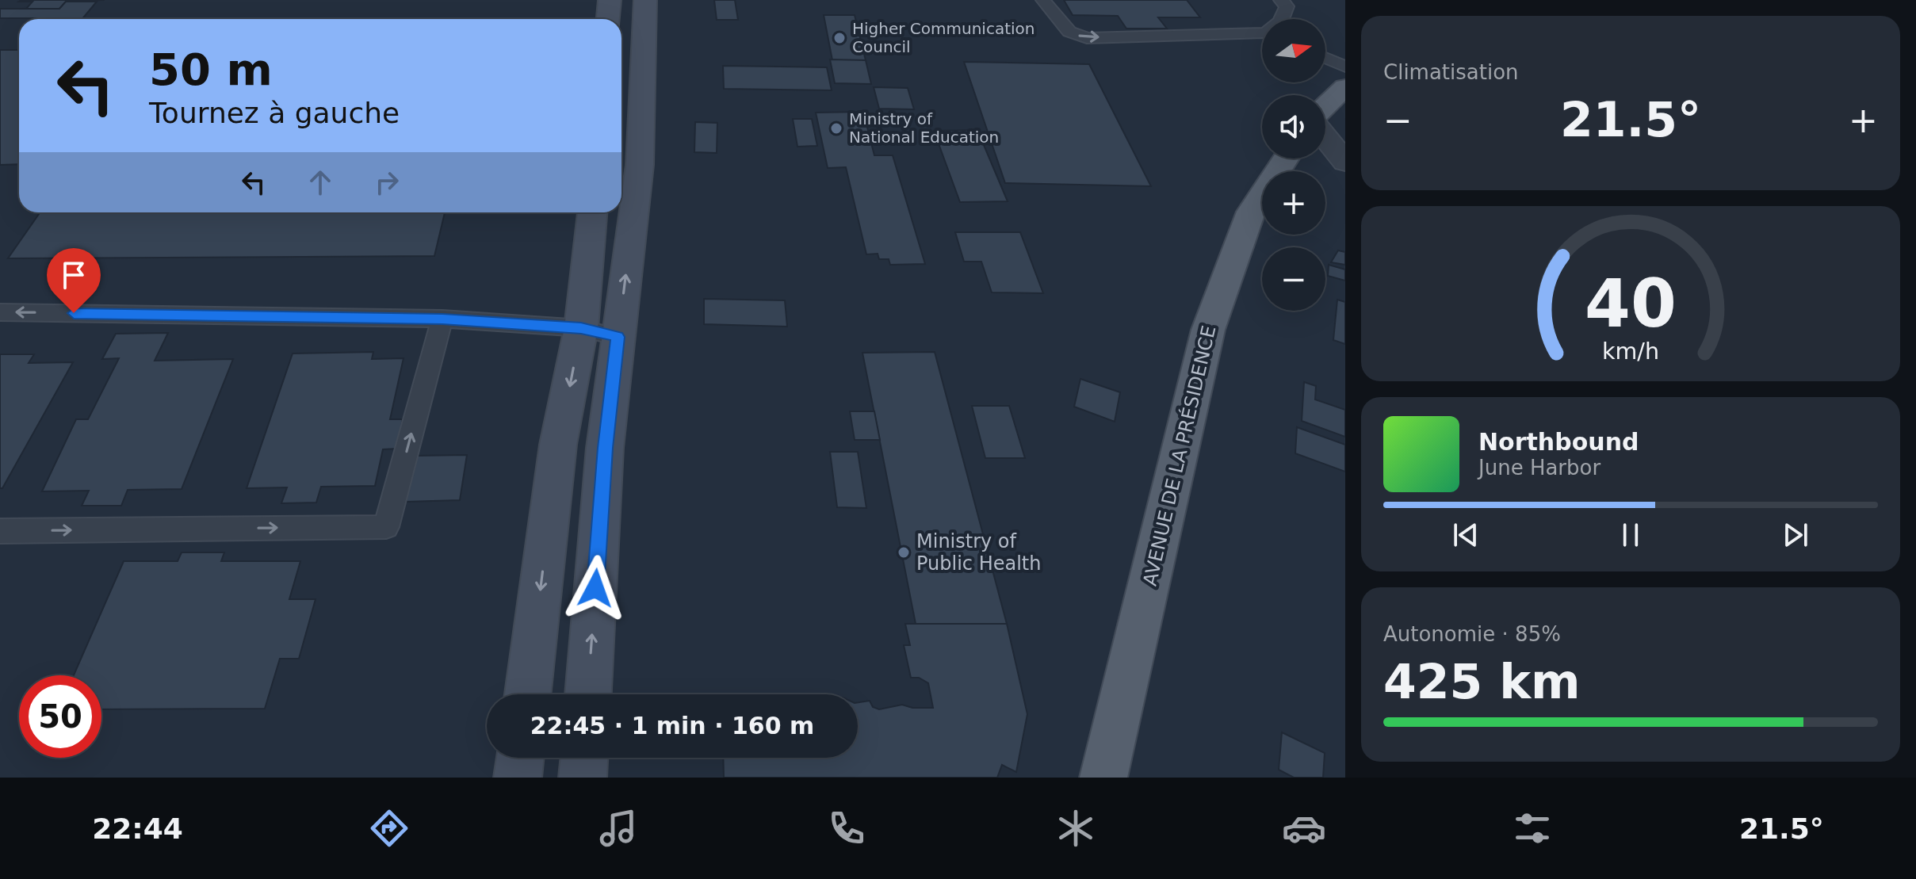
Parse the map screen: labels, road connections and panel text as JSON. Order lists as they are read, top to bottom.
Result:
{
  "streets": {
    "main road": ["AVENUE DE LA PRÉSIDENCE"]
  },
  "places": ["Higher Communication Council", "Ministry of National Education", "Ministry of Public Health"],
  "north": "right",
  "page": {
    "tile": [
      "Climatisation",
      ["Autonomie · 85%", "425 km"]
    ],
    "map_buttons": ["+", "−"],
    "turn": ["50 m", "Tournez à gauche"],
    "heat": ["−", "21.5°", "+"],
    "song": ["Northbound", "June Harbor"],
    "limit": "50",
    "trip": "22:45 · 1 min · 160 m",
    "tabs": ["22:44", "21.5°"],
    "gauge": ["40", "km/h"]
  }
}
